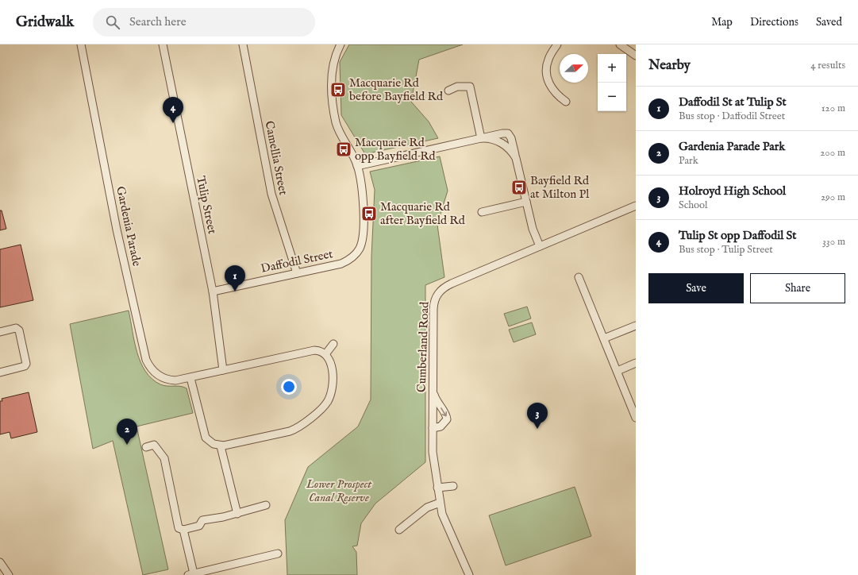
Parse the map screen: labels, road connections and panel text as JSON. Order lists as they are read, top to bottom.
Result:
{
  "streets": {
    "street": [
      "Camellia Street",
      "Tulip Street",
      "Gardenia Parade",
      "Daffodil Street",
      "Cumberland Road"
    ]
  },
  "crossings": [
    ["Camellia Street", "Daffodil Street"],
    ["Tulip Street", "Gardenia Parade"],
    ["Tulip Street", "Daffodil Street"]
  ],
  "parks": ["Lower Prospect Canal Reserve"],
  "places": {
    "bus stop": [
      "Macquarie Rd before Bayfield Rd",
      "Macquarie Rd opp Bayfield Rd",
      "Bayfield Rd at Milton Pl",
      "Macquarie Rd after Bayfield Rd"
    ]
  },
  "north": "right",
  "page": {
    "header": "Gridwalk",
    "search": "Search here",
    "nav": ["Map", "Directions", "Saved"],
    "heading": ["Nearby", "4 results"],
    "map_buttons": ["+", "−"],
    "list": [
      {
        "mark": "1",
        "name": "Daffodil St at Tulip St",
        "note": "Bus stop · Daffodil Street",
        "value": "120 m"
      },
      {
        "mark": "2",
        "name": "Gardenia Parade Park",
        "note": "Park",
        "value": "200 m"
      },
      {
        "mark": "3",
        "name": "Holroyd High School",
        "note": "School",
        "value": "290 m"
      },
      {
        "mark": "4",
        "name": "Tulip St opp Daffodil St",
        "note": "Bus stop · Tulip Street",
        "value": "330 m"
      }
    ],
    "pins": [
      "4",
      "1",
      "3",
      "2"
    ],
    "buttons": ["Save", "Share"]
  }
}
